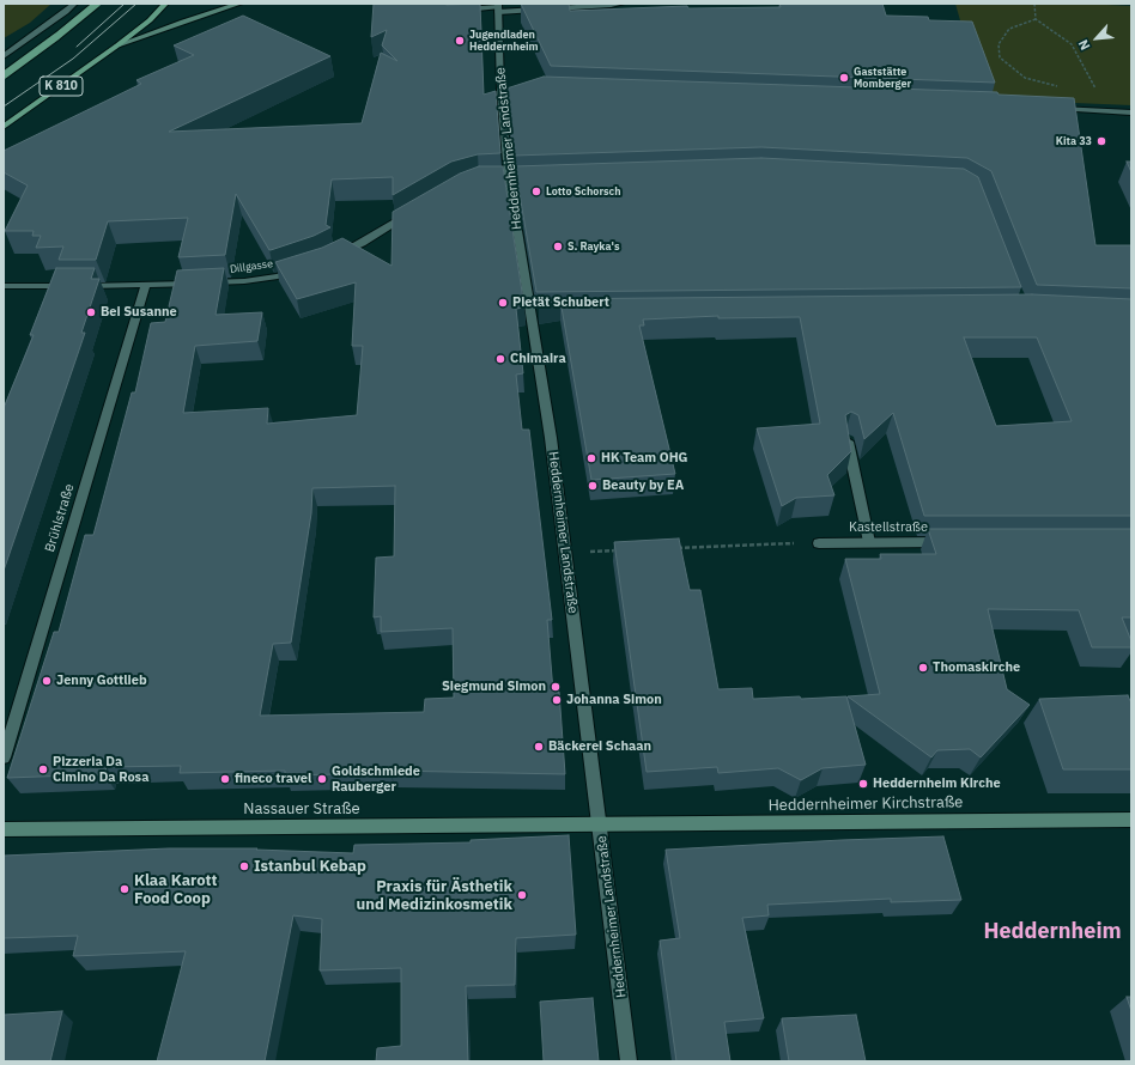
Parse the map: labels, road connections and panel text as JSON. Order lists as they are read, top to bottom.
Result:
{
  "streets": {
    "main road": ["K 810"],
    "street": [
      "Heddernheimer Landstraße",
      "Dillgasse",
      "Brühlstraße",
      "Kastellstraße",
      "Heddernheimer Kirchstraße",
      "Nassauer Straße"
    ]
  },
  "crossings": [
    ["Heddernheimer Landstraße", "Heddernheimer Kirchstraße"],
    ["Heddernheimer Landstraße", "Nassauer Straße"],
    ["Dillgasse", "Brühlstraße"],
    ["Heddernheimer Kirchstraße", "Nassauer Straße"]
  ],
  "districts": ["Heddernheim"],
  "places": [
    "Jugendladen Heddernheim",
    "Gaststätte Momberger",
    "Kita 33",
    "Lotto Schorsch",
    "S. Rayka's",
    "Pietät Schubert",
    "Bei Susanne",
    "Chimaira",
    "HK Team OHG",
    "Beauty by EA",
    "Thomaskirche",
    "Jenny Gottlieb",
    "Siegmund Simon",
    "Johanna Simon",
    "Bäckerei Schaan",
    "Pizzeria Da Cimino Da Rosa",
    "fineco travel",
    "Goldschmiede Rauberger",
    "Heddernheim Kirche",
    "Istanbul Kebap",
    "Klaa Karott Food Coop",
    "Praxis für Ästhetik und Medizinkosmetik"
  ],
  "north": "bottom left"
}
